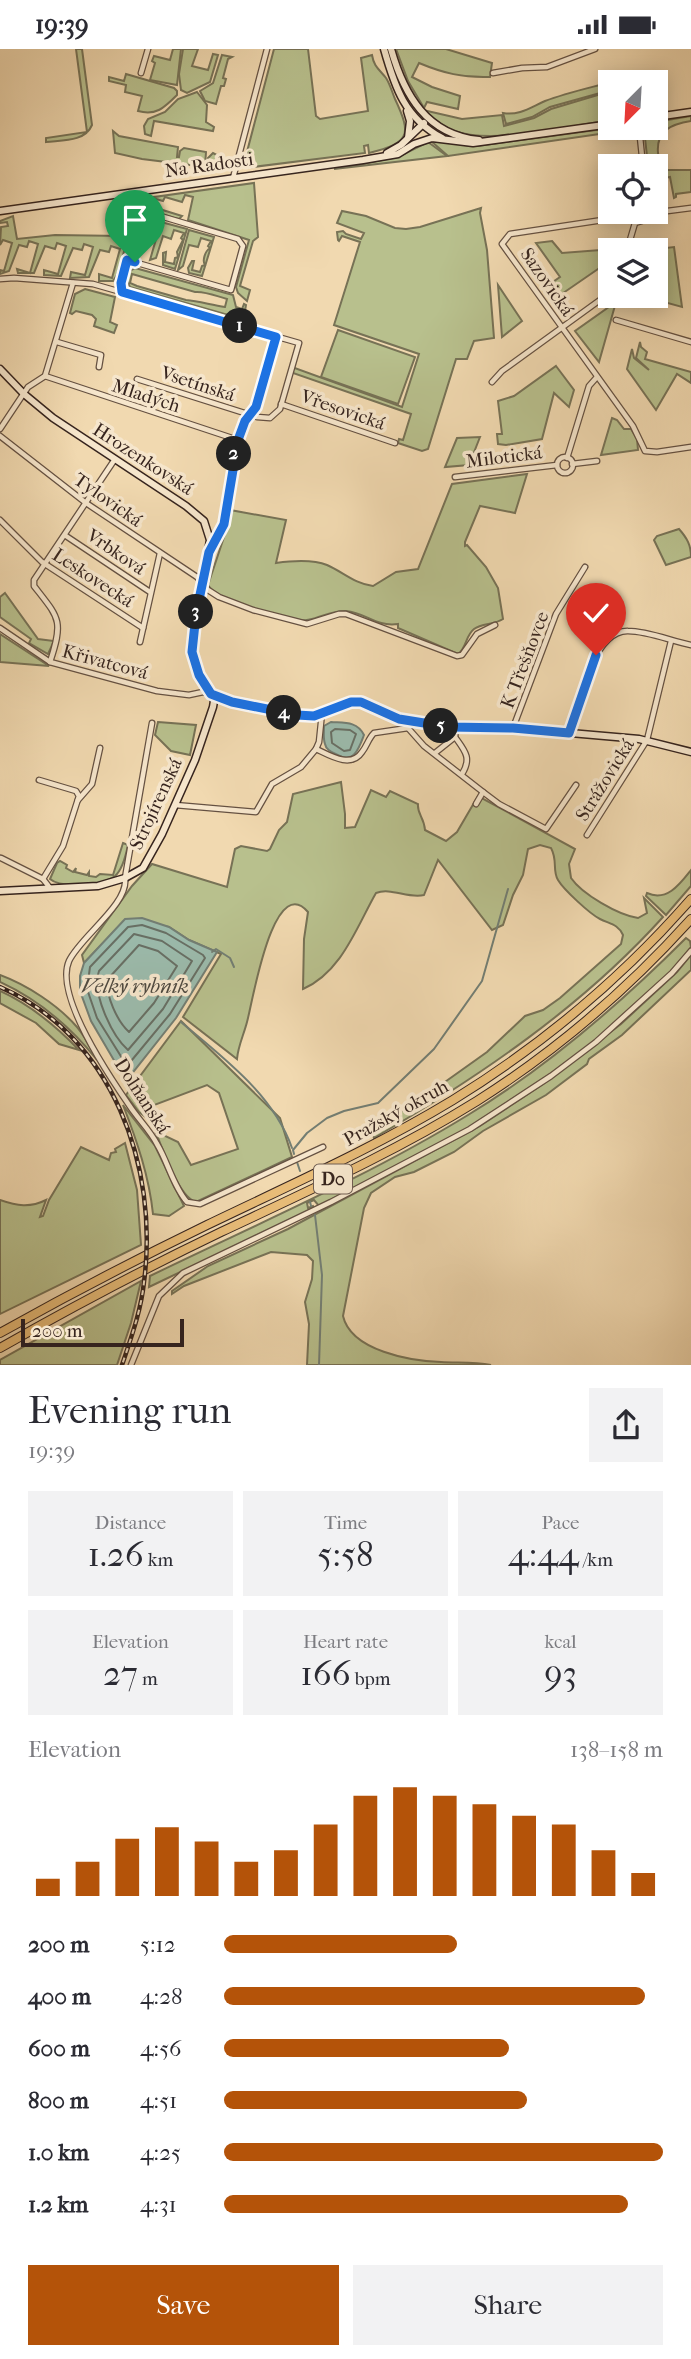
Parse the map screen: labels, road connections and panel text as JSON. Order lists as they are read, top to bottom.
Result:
{
  "streets": {
    "highway": ["Pražský okruh", "D0"],
    "street": [
      "Na Radosti",
      "Sazovická",
      "Vsetínská",
      "Mladých",
      "Vřesovická",
      "Milotická",
      "Hrozenkovská",
      "Tylovická",
      "Vrbková",
      "Leskovecká",
      "K Třešňovce",
      "Křivatcová",
      "Strážovická",
      "Strojírenská",
      "Dolňanská"
    ]
  },
  "crossings": [
    ["Hrozenkovská", "Tylovická"],
    ["Hrozenkovská", "Křivatcová"],
    ["Hrozenkovská", "Strojírenská"],
    ["Křivatcová", "Strojírenská"],
    ["Strojírenská", "Dolňanská"]
  ],
  "water": ["Velký rybník"],
  "scale_bar": "200 m",
  "north": "bottom left",
  "page": {
    "status": "19:39",
    "pins": [
      "1",
      "2",
      "3",
      "4",
      "5"
    ],
    "scale": "200 m",
    "heading": ["Evening run", "19:39"],
    "stats": [
      ["Distance", "1.26 km"],
      ["Time", "5:58"],
      ["Pace", "4:44 /km"],
      ["Elevation", "27 m"],
      ["Heart rate", "166 bpm"],
      ["kcal", "93"]
    ],
    "chart": ["Elevation", "138–158 m"],
    "list": [
      {
        "name": "200 m",
        "note": "5:12"
      },
      {
        "name": "400 m",
        "note": "4:28"
      },
      {
        "name": "600 m",
        "note": "4:56"
      },
      {
        "name": "800 m",
        "note": "4:51"
      },
      {
        "name": "1.0 km",
        "note": "4:25"
      },
      {
        "name": "1.2 km",
        "note": "4:31"
      }
    ],
    "buttons": ["Save", "Share"]
  }
}
